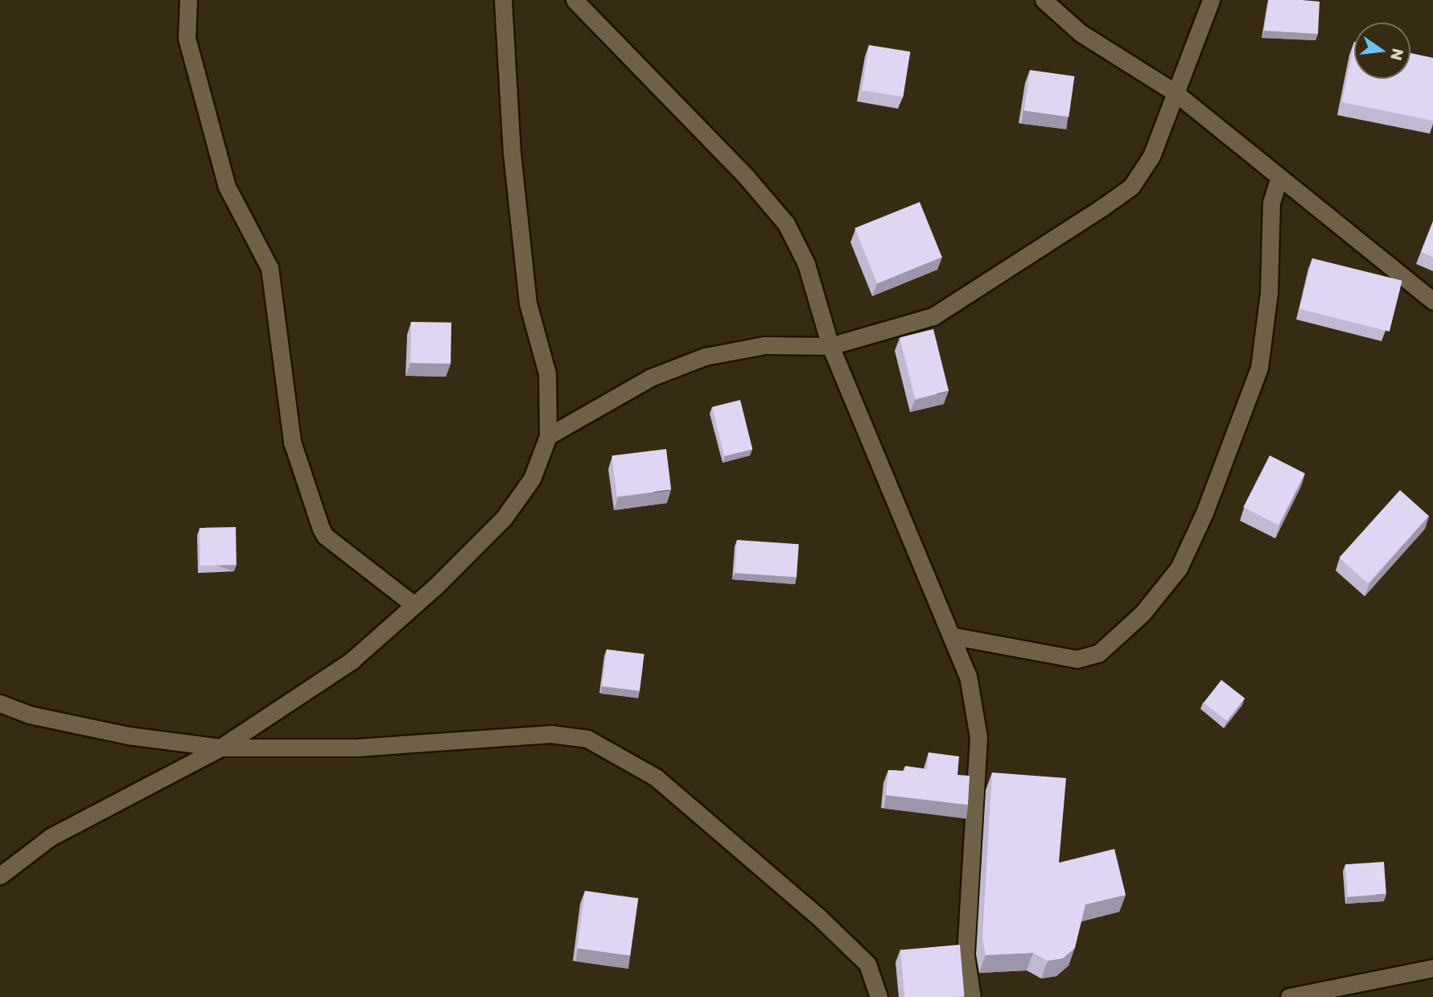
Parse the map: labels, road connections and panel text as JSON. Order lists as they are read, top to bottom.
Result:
{
  "north": "right"
}
